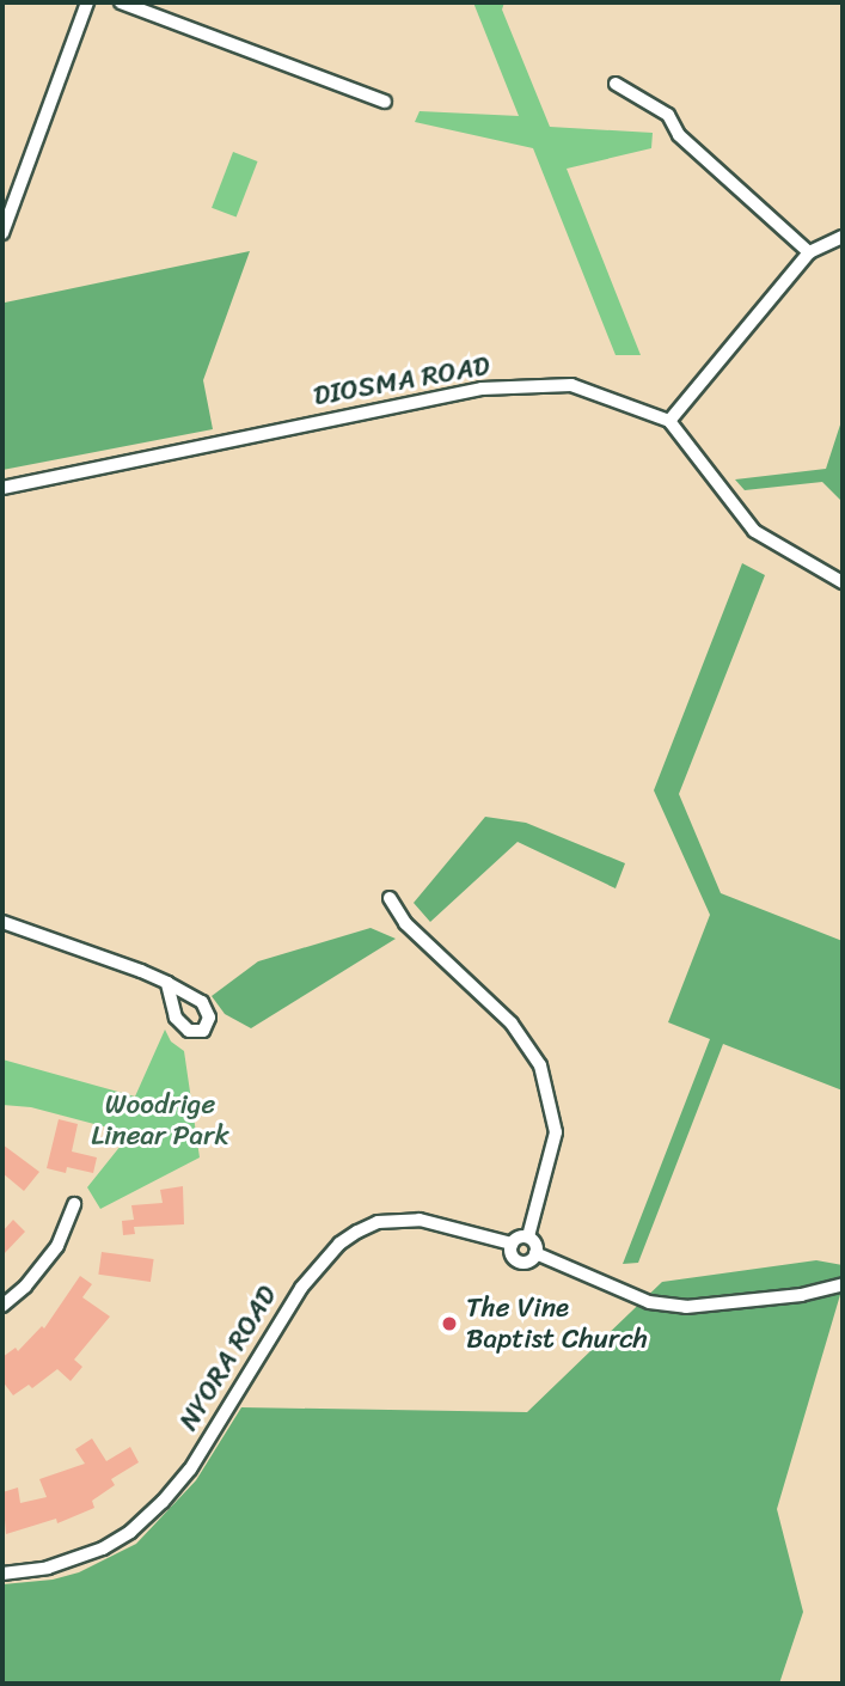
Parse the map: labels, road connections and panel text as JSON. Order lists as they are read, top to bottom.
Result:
{
  "streets": {
    "street": ["DIOSMA ROAD", "NYORA ROAD"]
  },
  "parks": ["Woodrige Linear Park"],
  "places": ["The Vine Baptist Church"]
}
